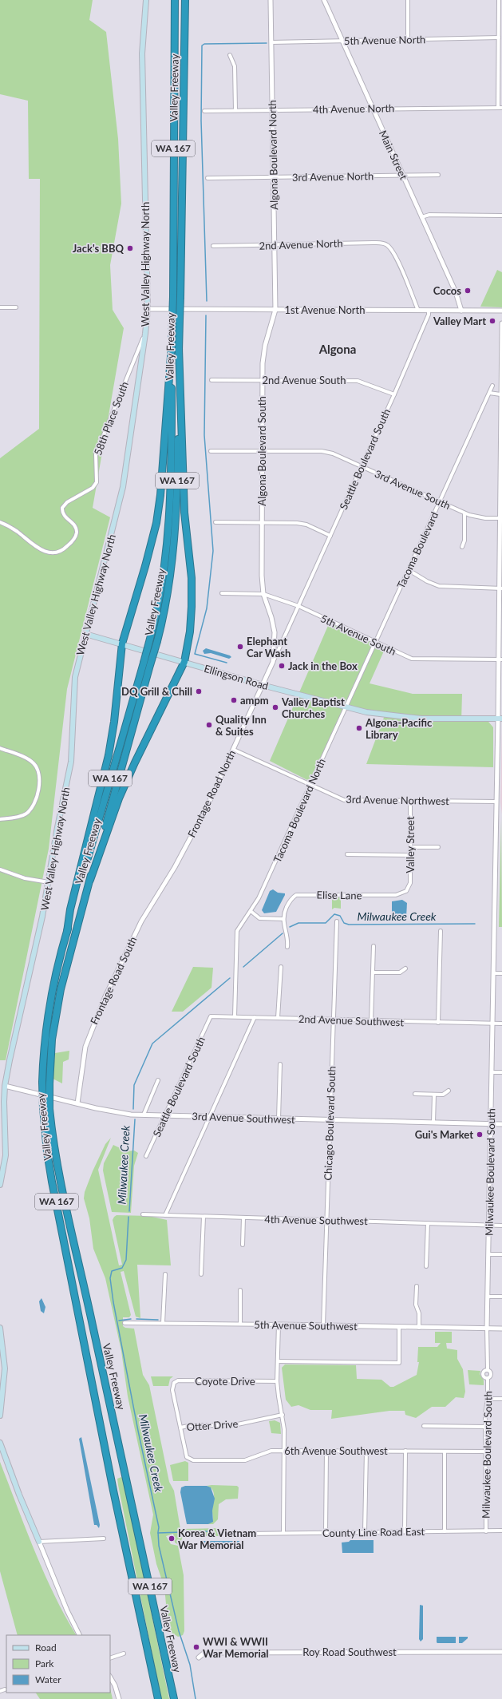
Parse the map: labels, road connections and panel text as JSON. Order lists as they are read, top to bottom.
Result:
{
  "streets": {
    "highway": ["Valley Freeway", "WA 167"],
    "main road": ["West Valley Highway North", "Ellingson Road"],
    "street": [
      "5th Avenue North",
      "4th Avenue North",
      "Algona Boulevard North",
      "Main Street",
      "3rd Avenue North",
      "2nd Avenue North",
      "1st Avenue North",
      "2nd Avenue South",
      "58th Place South",
      "Algona Boulevard South",
      "Seattle Boulevard South",
      "3rd Avenue South",
      "Tacoma Boulevard",
      "5th Avenue South",
      "Frontage Road North",
      "3rd Avenue Northwest",
      "Tacoma Boulevard North",
      "Valley Street",
      "Elise Lane",
      "Frontage Road South",
      "2nd Avenue Southwest",
      "3rd Avenue Southwest",
      "Chicago Boulevard South",
      "Milwaukee Boulevard South",
      "4th Avenue Southwest",
      "5th Avenue Southwest",
      "Coyote Drive",
      "Otter Drive",
      "6th Avenue Southwest",
      "County Line Road East",
      "Roy Road Southwest"
    ]
  },
  "crossings": [
    ["5th Avenue North", "Algona Boulevard North"],
    ["5th Avenue North", "Main Street"],
    ["4th Avenue North", "Algona Boulevard North"],
    ["4th Avenue North", "Main Street"],
    ["Algona Boulevard North", "3rd Avenue North"],
    ["Algona Boulevard North", "2nd Avenue North"],
    ["Algona Boulevard North", "1st Avenue North"],
    ["Algona Boulevard North", "Algona Boulevard South"],
    ["Main Street", "3rd Avenue North"],
    ["Main Street", "1st Avenue North"],
    ["2nd Avenue North", "1st Avenue North"],
    ["West Valley Highway North", "1st Avenue North"],
    ["West Valley Highway North", "58th Place South"],
    ["West Valley Highway North", "Ellingson Road"],
    ["West Valley Highway North", "3rd Avenue Southwest"],
    ["1st Avenue North", "Algona Boulevard South"],
    ["1st Avenue North", "Seattle Boulevard South"],
    ["2nd Avenue South", "Algona Boulevard South"],
    ["2nd Avenue South", "Seattle Boulevard South"],
    ["Algona Boulevard South", "Seattle Boulevard South"],
    ["Algona Boulevard South", "3rd Avenue South"],
    ["Algona Boulevard South", "5th Avenue South"],
    ["Algona Boulevard South", "Frontage Road North"],
    ["Seattle Boulevard South", "3rd Avenue South"],
    ["Seattle Boulevard South", "5th Avenue South"],
    ["Seattle Boulevard South", "Frontage Road North"],
    ["Seattle Boulevard South", "2nd Avenue Southwest"],
    ["Seattle Boulevard South", "3rd Avenue Southwest"],
    ["3rd Avenue South", "Tacoma Boulevard"],
    ["Tacoma Boulevard", "5th Avenue South"],
    ["Tacoma Boulevard", "Ellingson Road"],
    ["Tacoma Boulevard", "Tacoma Boulevard North"],
    ["5th Avenue South", "Milwaukee Boulevard South"],
    ["Ellingson Road", "Frontage Road North"],
    ["Ellingson Road", "Tacoma Boulevard North"],
    ["Ellingson Road", "Milwaukee Boulevard South"],
    ["Frontage Road North", "3rd Avenue Northwest"],
    ["Frontage Road North", "Frontage Road South"],
    ["3rd Avenue Northwest", "Tacoma Boulevard North"],
    ["3rd Avenue Northwest", "Valley Street"],
    ["3rd Avenue Northwest", "Milwaukee Boulevard South"],
    ["Tacoma Boulevard North", "2nd Avenue Southwest"],
    ["Valley Street", "Elise Lane"],
    ["Frontage Road South", "3rd Avenue Southwest"],
    ["2nd Avenue Southwest", "Chicago Boulevard South"],
    ["2nd Avenue Southwest", "Milwaukee Boulevard South"],
    ["3rd Avenue Southwest", "Chicago Boulevard South"],
    ["3rd Avenue Southwest", "Milwaukee Boulevard South"],
    ["Chicago Boulevard South", "4th Avenue Southwest"],
    ["Chicago Boulevard South", "5th Avenue Southwest"],
    ["Milwaukee Boulevard South", "4th Avenue Southwest"],
    ["Milwaukee Boulevard South", "5th Avenue Southwest"],
    ["Milwaukee Boulevard South", "6th Avenue Southwest"],
    ["Milwaukee Boulevard South", "County Line Road East"],
    ["Coyote Drive", "Otter Drive"],
    ["Coyote Drive", "6th Avenue Southwest"],
    ["Otter Drive", "6th Avenue Southwest"]
  ],
  "districts": ["Algona"],
  "water": ["Milwaukee Creek"],
  "places": [
    "Jack's BBQ",
    "Cocos",
    "Valley Mart",
    "Elephant Car Wash",
    "Jack in the Box",
    "DQ Grill & Chill",
    "ampm",
    "Valley Baptist Churches",
    "Quality Inn & Suites",
    "Algona-Pacific Library",
    "Gui's Market",
    "Korea & Vietnam War Memorial",
    "WWI & WWII War Memorial"
  ],
  "legend": ["Road", "Park", "Water"]
}
